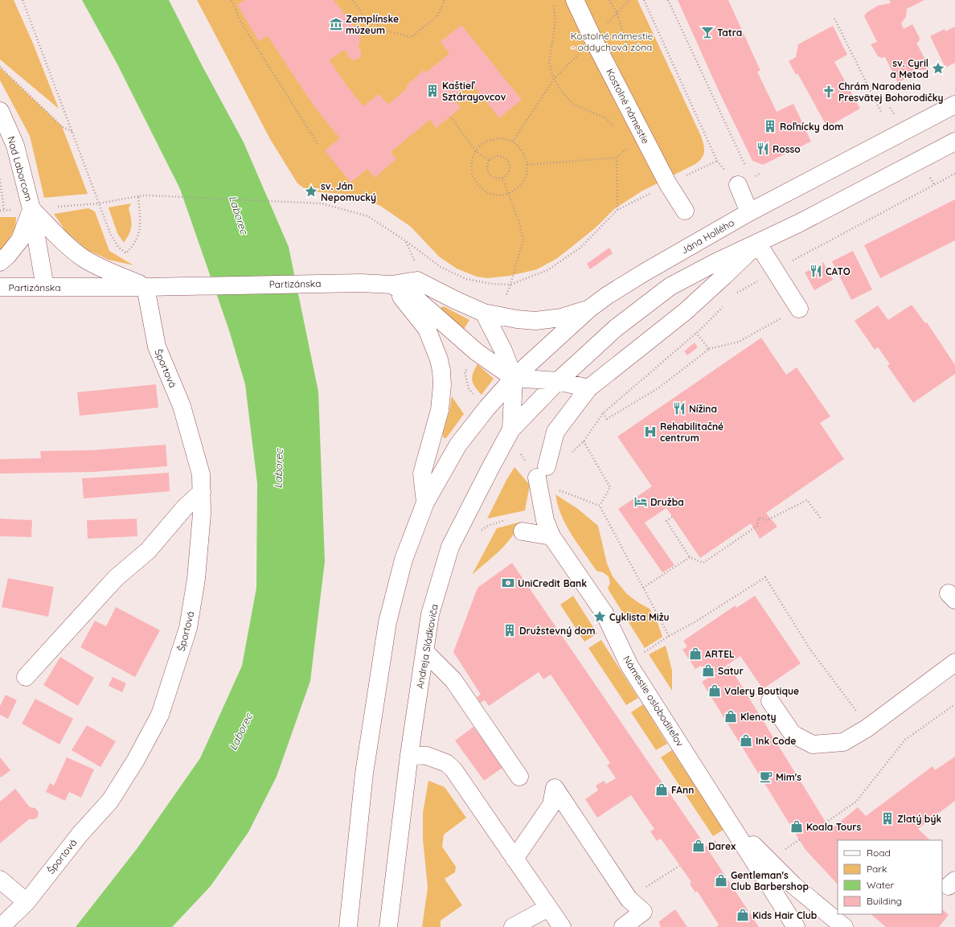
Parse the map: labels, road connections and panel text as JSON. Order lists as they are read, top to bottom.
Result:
{
  "streets": {
    "street": [
      "Kostolné námestie",
      "Nad Laborcom",
      "Jána Hollého",
      "Partizánska",
      "Športová",
      "Andreja Sládkoviča",
      "Námestie osloboditeľov"
    ]
  },
  "crossings": [
    ["Nad Laborcom", "Partizánska"],
    ["Nad Laborcom", "Športová"],
    ["Jána Hollého", "Partizánska"],
    ["Partizánska", "Športová"]
  ],
  "water": ["Laborec"],
  "parks": ["Kostolné námestie - oddychová zóna"],
  "places": {
    "museum": ["Zemplínske múzeum"],
    "bar": ["Tatra"],
    "place": ["sv. Cyril a Metod", "sv. Ján Nepomucký", "Cyklista Mižu"],
    "building": [
      "Kaštieľ Sztárayovcov",
      "Roľnícky dom",
      "Družstevný dom",
      "Zlatý býk"
    ],
    "church": ["Chrám Narodenia Presvätej Bohorodičky"],
    "restaurant": ["Rosso", "CATO", "Nížina"],
    "hospital": ["Rehabilitačné centrum"],
    "hotel": ["Družba"],
    "bank": ["UniCredit Bank"],
    "shop": [
      "ARTEL",
      "Satur",
      "Valery Boutique",
      "Klenoty",
      "Ink Code",
      "FAnn",
      "Koala Tours",
      "Darex",
      "Gentleman's Club Barbershop",
      "Kids Hair Club"
    ],
    "cafe": ["Mim's"]
  },
  "legend": [
    "Road",
    "Park",
    "Water",
    "Building"
  ]
}
